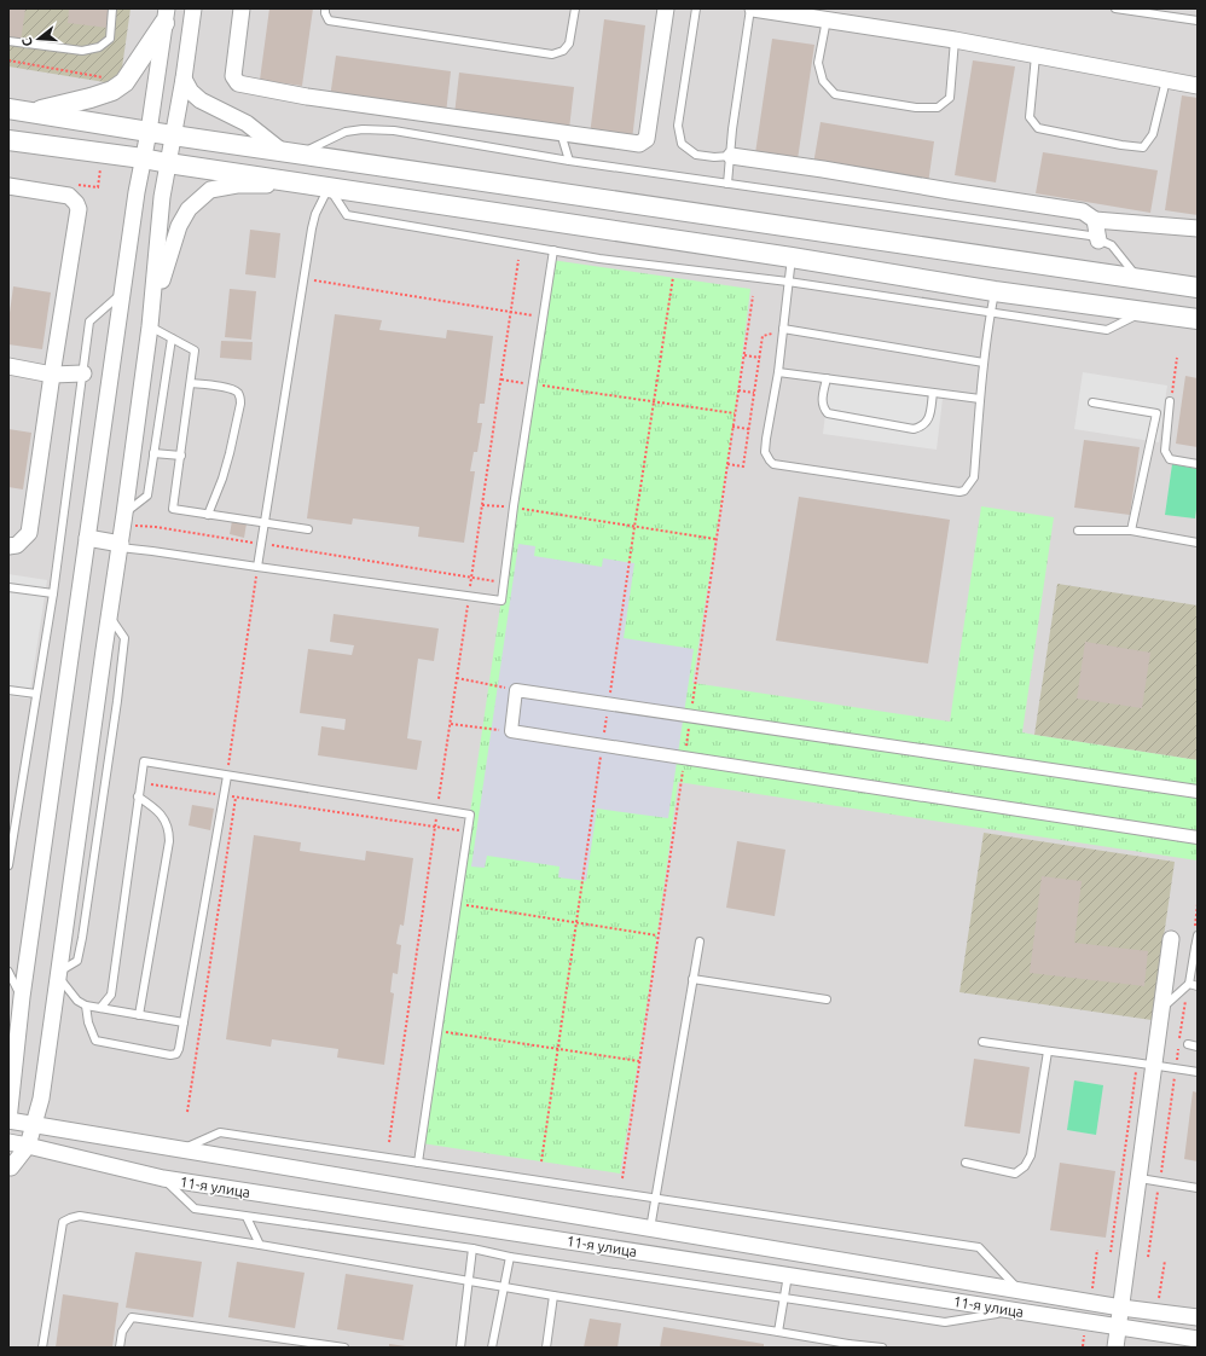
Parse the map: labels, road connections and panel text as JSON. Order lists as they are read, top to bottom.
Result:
{
  "streets": {
    "street": ["11-я улица"]
  },
  "north": "left"
}
